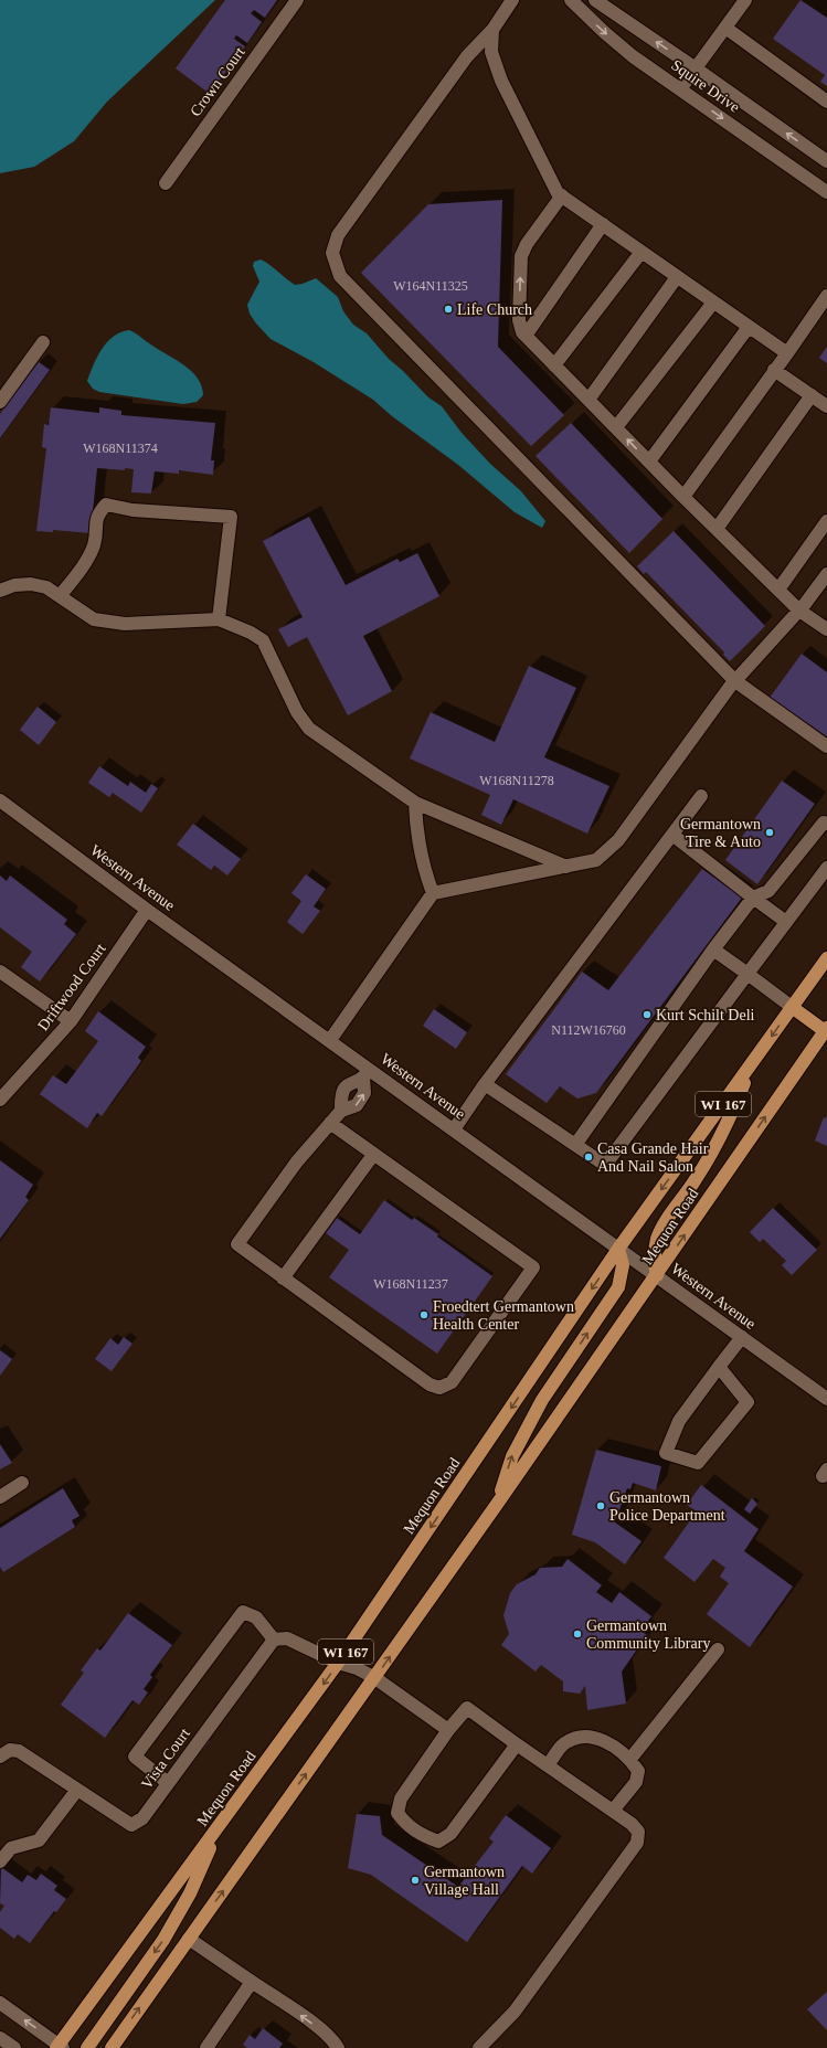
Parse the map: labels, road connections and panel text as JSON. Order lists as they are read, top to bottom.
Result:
{
  "streets": {
    "main road": ["WI 167", "Mequon Road"],
    "street": [
      "Crown Court",
      "Squire Drive",
      "Western Avenue",
      "Driftwood Court",
      "Vista Court"
    ]
  },
  "crossings": [
    ["Western Avenue", "Driftwood Court"],
    ["Western Avenue", "Mequon Road"]
  ],
  "places": [
    "Life Church",
    "Germantown Tire & Auto",
    "Kurt Schilt Deli",
    "Casa Grande Hair And Nail Salon",
    "Froedtert Germantown Health Center",
    "Germantown Police Department",
    "Germantown Community Library",
    "Germantown Village Hall"
  ],
  "house_numbers": [
    "W164N11325",
    "W168N11374",
    "W168N11278",
    "N112W16760",
    "W168N11237"
  ]
}
